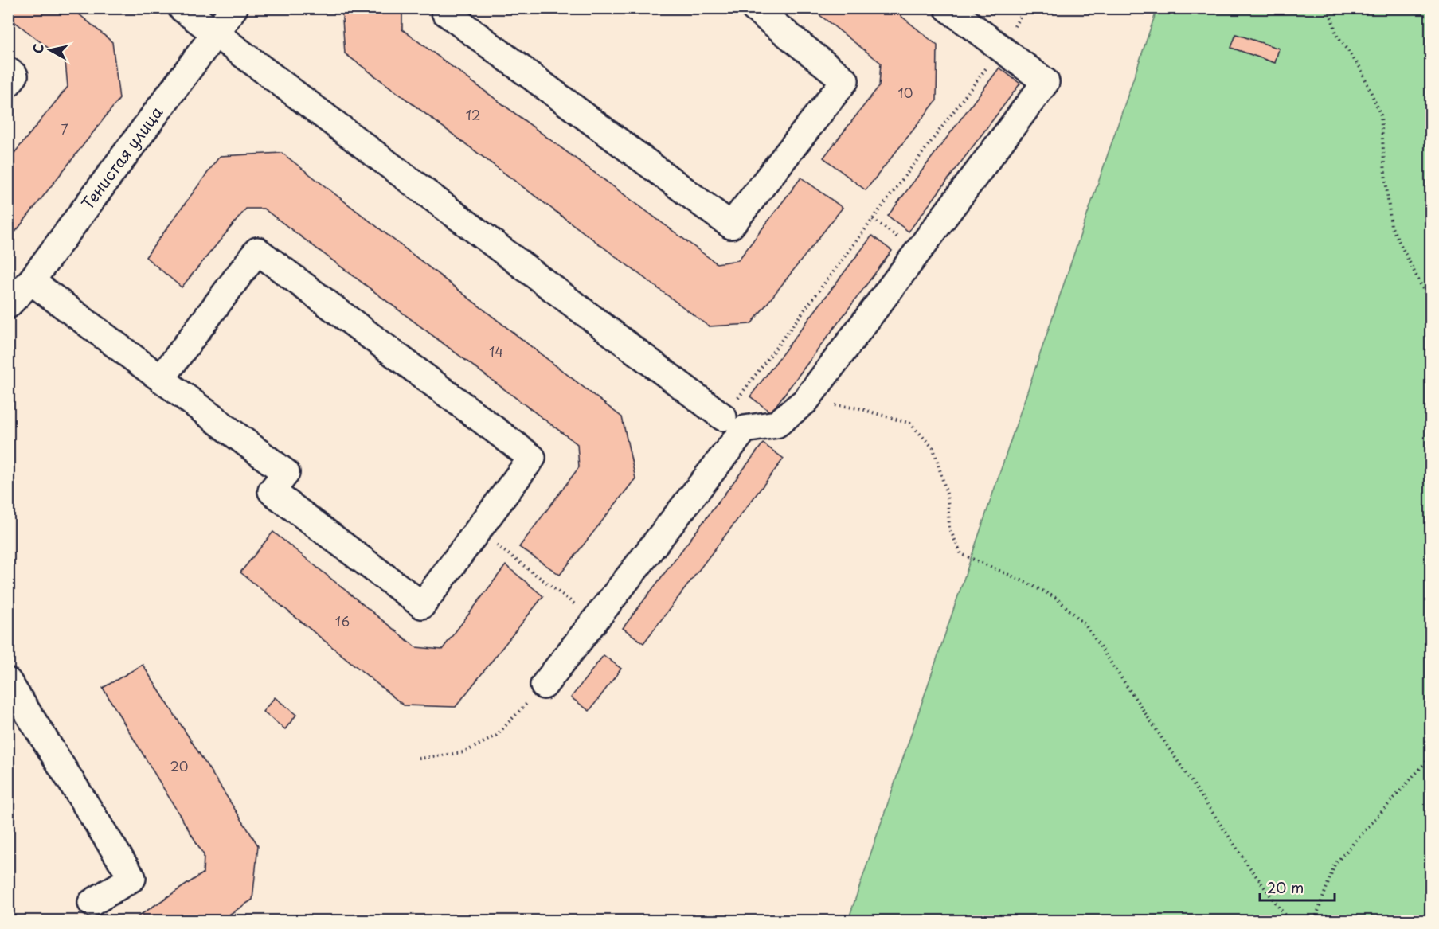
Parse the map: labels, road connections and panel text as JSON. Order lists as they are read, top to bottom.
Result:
{
  "streets": {
    "street": ["Тенистая улица"]
  },
  "house_numbers": [
    "10",
    "12",
    "7",
    "14",
    "16",
    "20"
  ],
  "scale_bar": "20 m",
  "north": "left"
}
